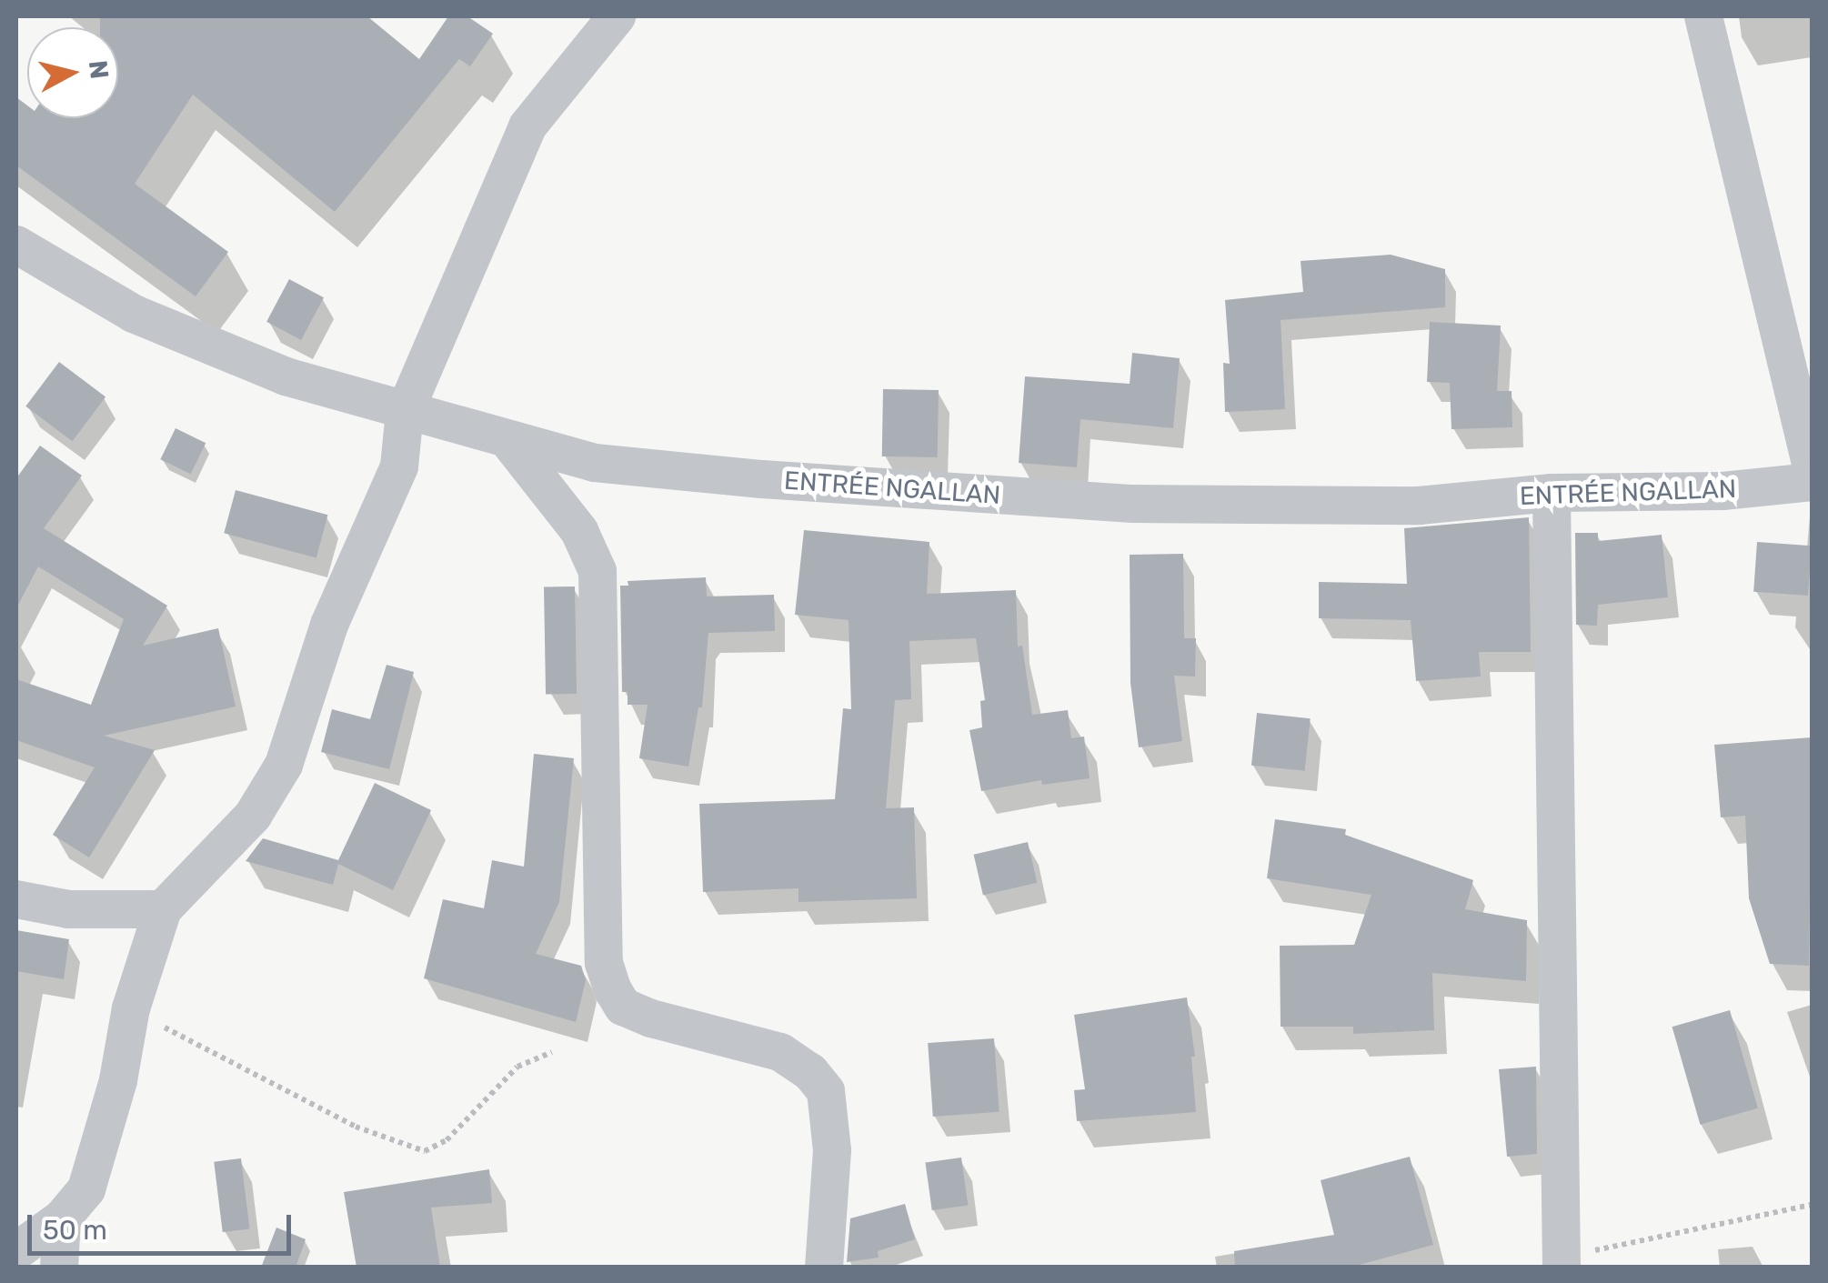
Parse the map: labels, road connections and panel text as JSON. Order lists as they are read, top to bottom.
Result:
{
  "streets": {
    "street": ["ENTRÉE NGALLAN"]
  },
  "scale_bar": "50 m",
  "north": "right"
}
